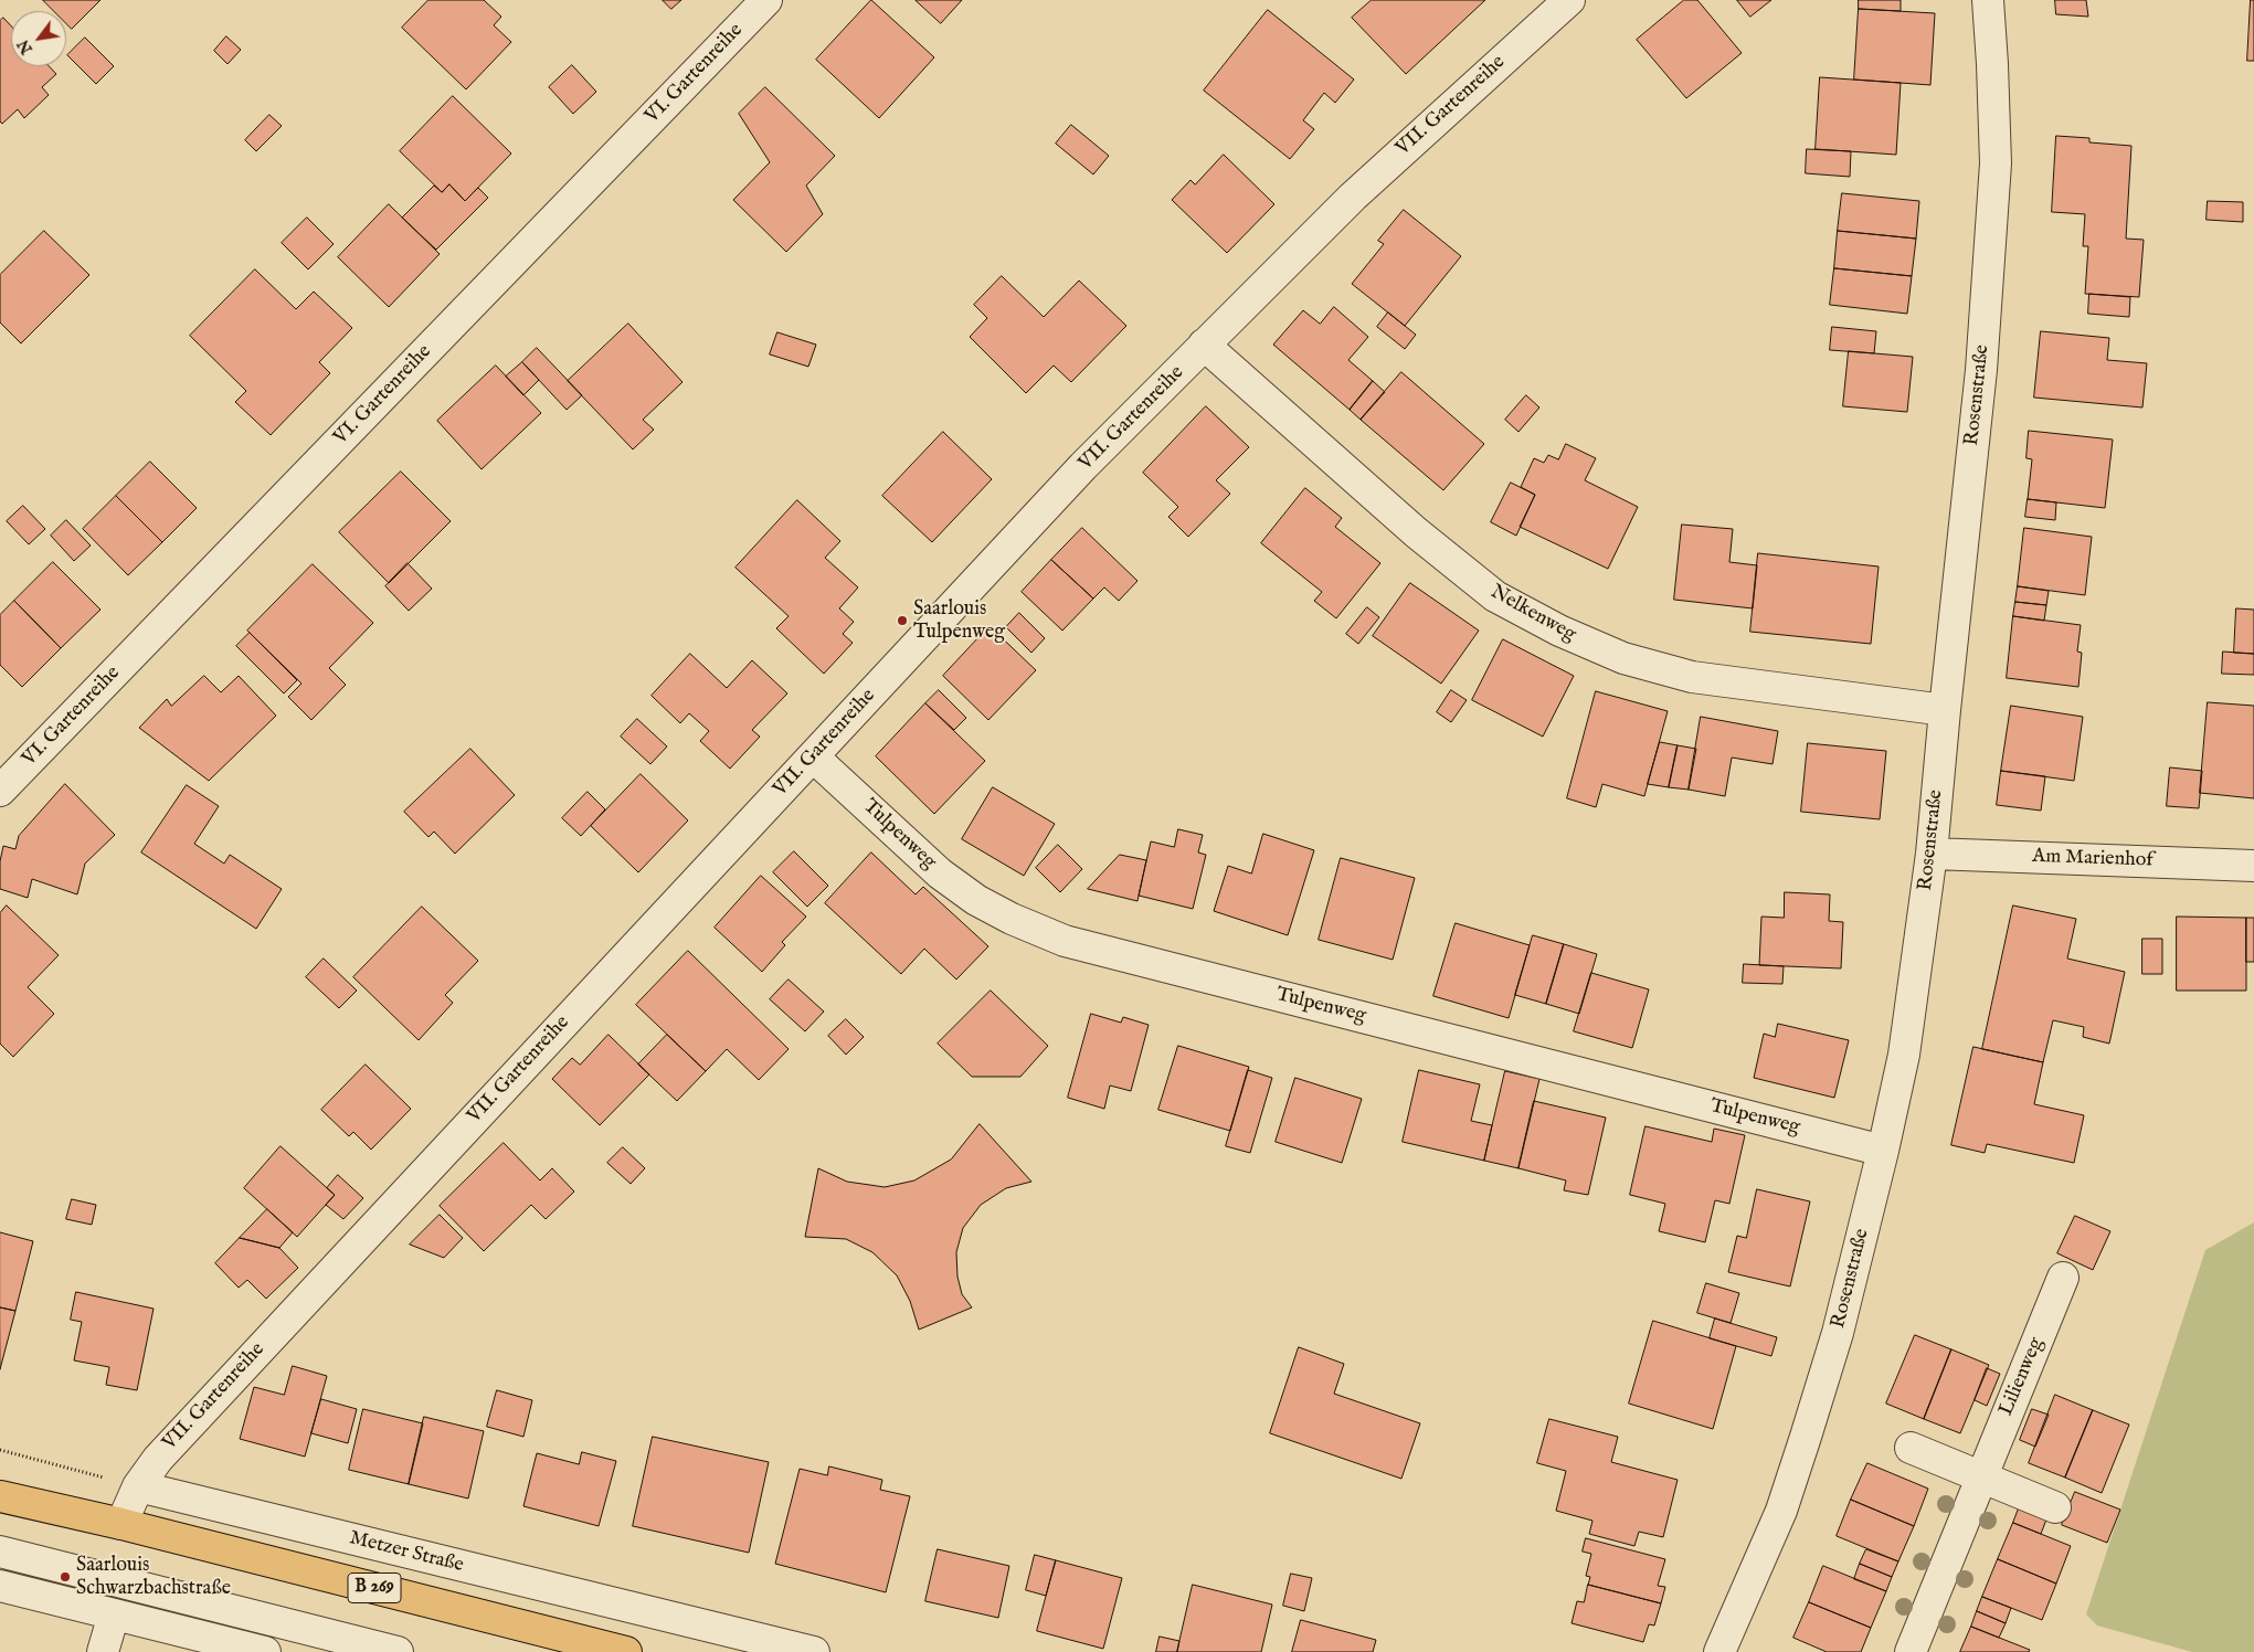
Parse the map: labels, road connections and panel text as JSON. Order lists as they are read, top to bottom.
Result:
{
  "streets": {
    "main road": ["B 269"],
    "street": [
      "VI. Gartenreihe",
      "VII. Gartenreihe",
      "Rosenstraße",
      "Nelkenweg",
      "Tulpenweg",
      "Am Marienhof",
      "Lilienweg",
      "Metzer Straße"
    ]
  },
  "crossings": [
    ["VII. Gartenreihe", "Nelkenweg"],
    ["VII. Gartenreihe", "Tulpenweg"],
    ["VII. Gartenreihe", "Metzer Straße"],
    ["VII. Gartenreihe", "B 269"],
    ["Rosenstraße", "Nelkenweg"],
    ["Rosenstraße", "Tulpenweg"],
    ["Rosenstraße", "Am Marienhof"]
  ],
  "places": ["Saarlouis Tulpenweg", "Saarlouis Schwarzbachstraße"],
  "north": "bottom left"
}
